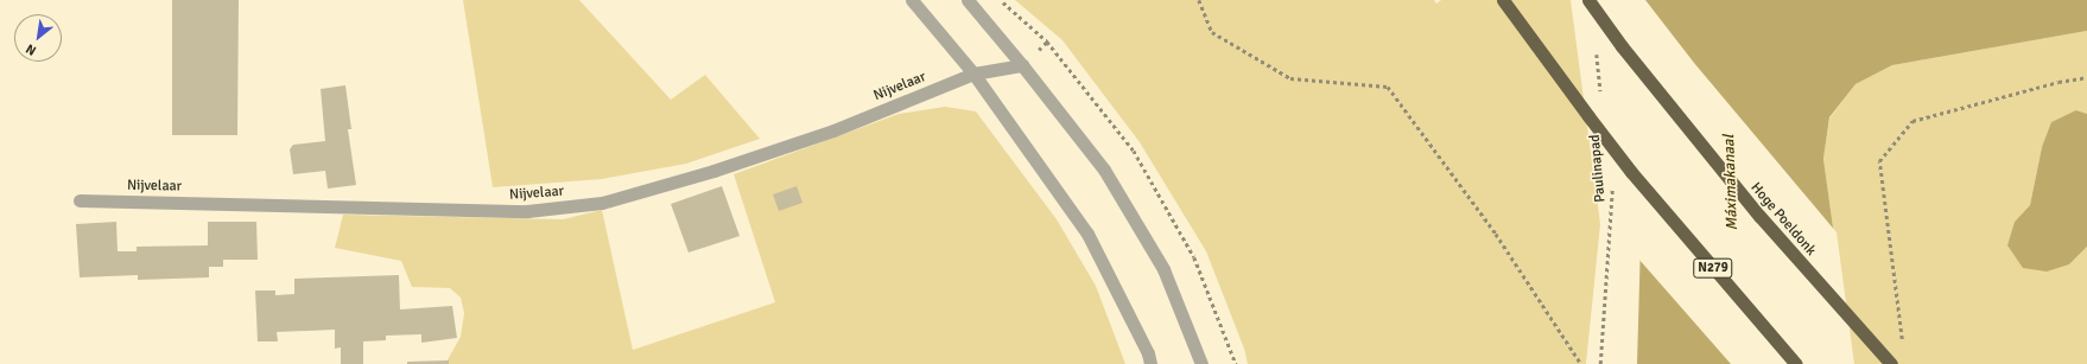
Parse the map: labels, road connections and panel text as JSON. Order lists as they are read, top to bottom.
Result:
{
  "streets": {
    "highway": ["Hoge Poeldonk", "N279"],
    "street": ["Nijvelaar"],
    "path": ["Paulinapad"]
  },
  "water": ["Máximakanaal"],
  "north": "bottom left"
}
